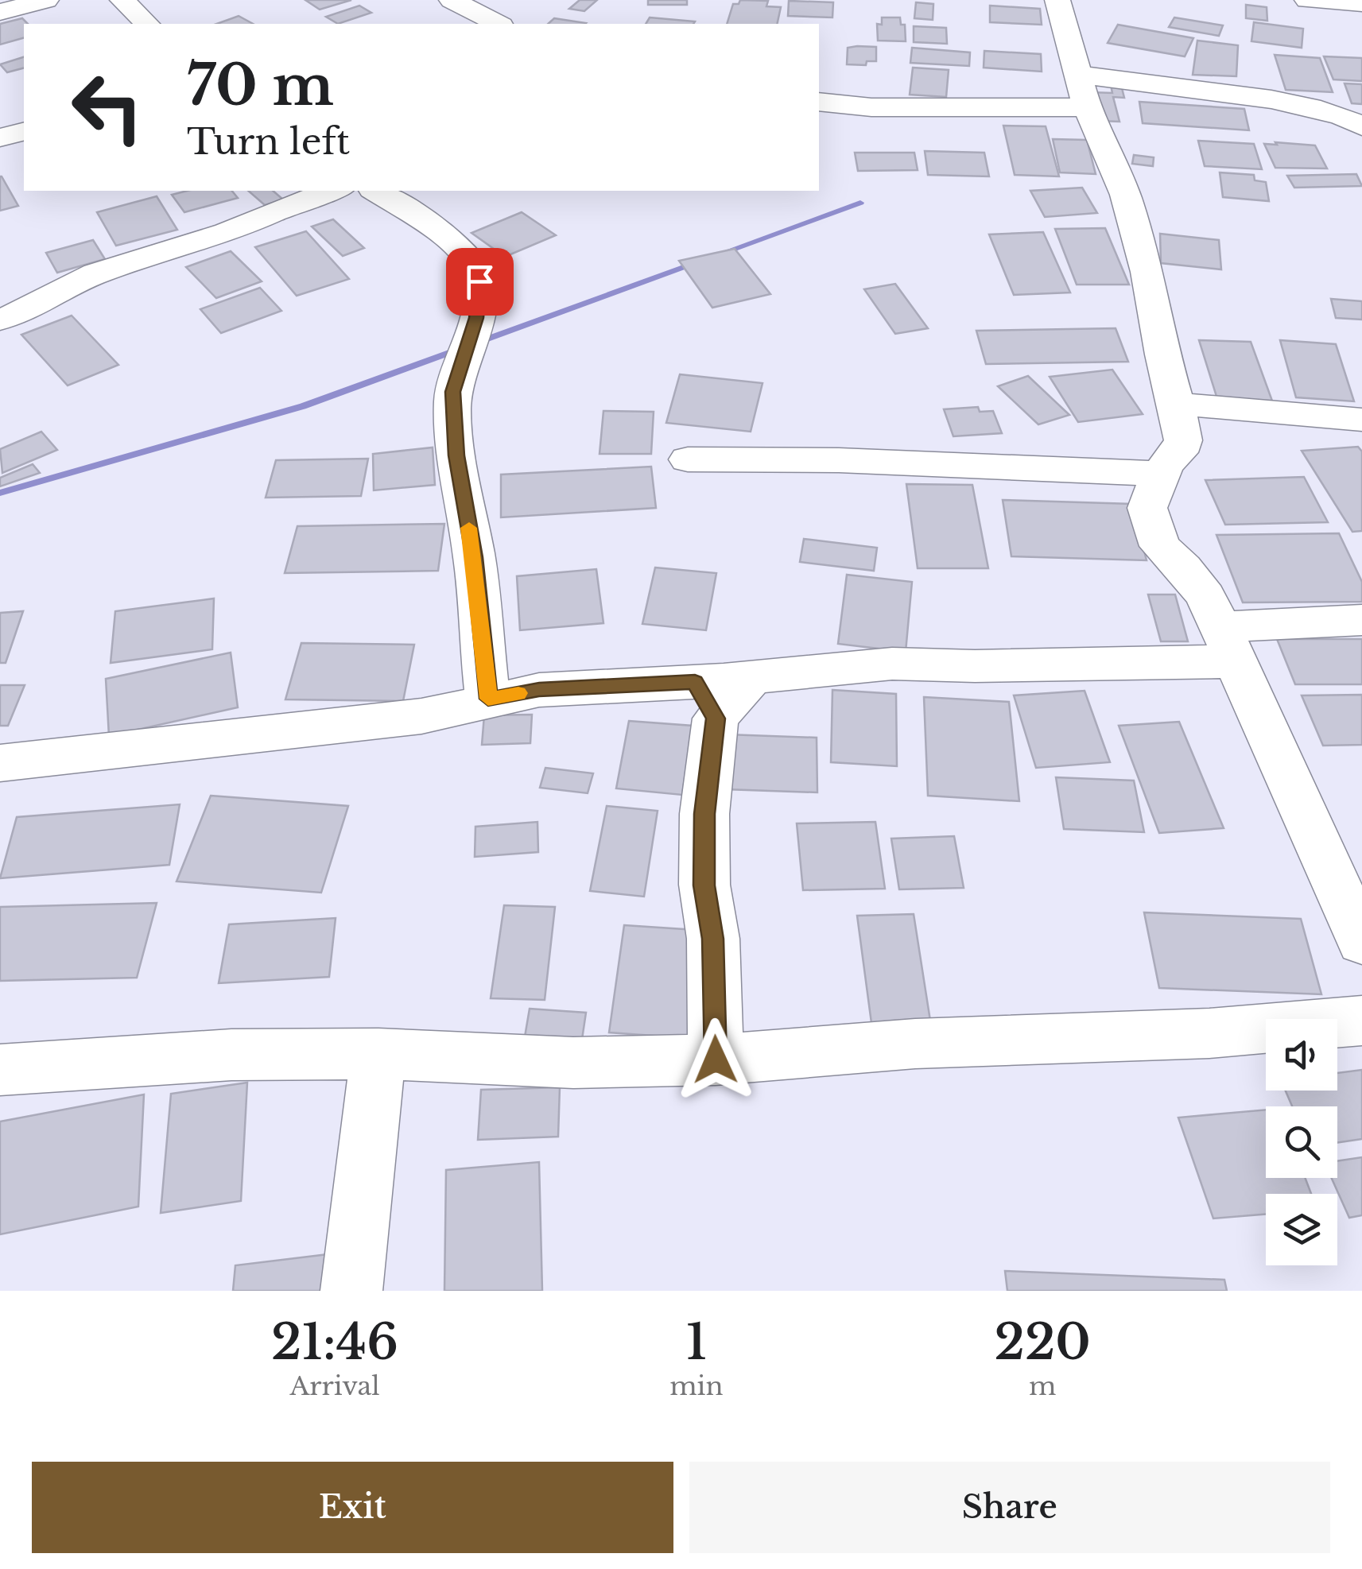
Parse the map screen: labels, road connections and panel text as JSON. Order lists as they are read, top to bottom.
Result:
{
  "page": {
    "turn": ["70 m", "Turn left"],
    "eta": [
      "21:46",
      "Arrival",
      "1",
      "min",
      "220",
      "m"
    ],
    "buttons": ["Exit", "Share"]
  }
}
